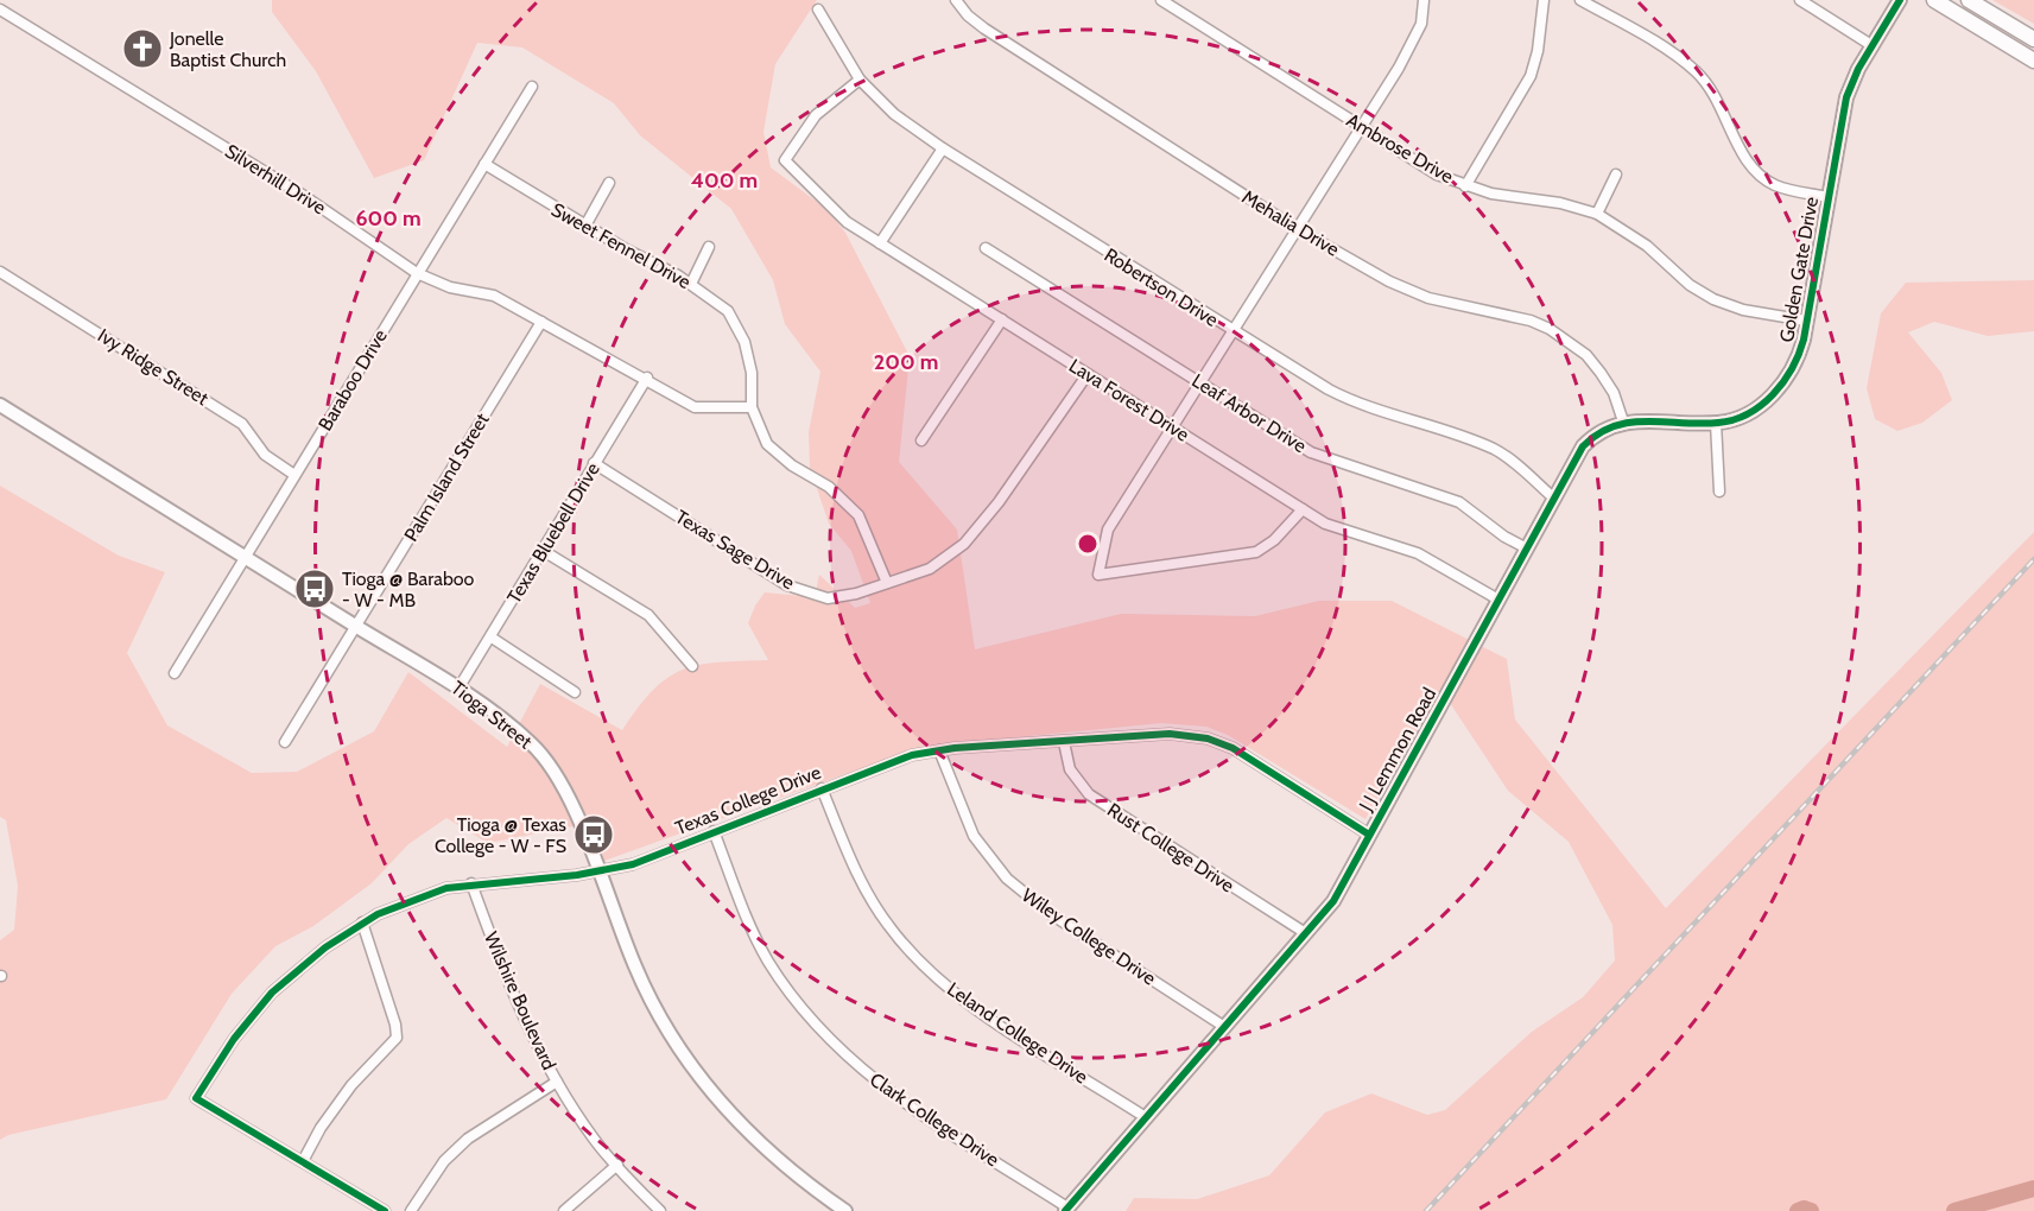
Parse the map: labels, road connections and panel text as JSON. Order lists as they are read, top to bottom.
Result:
{
  "streets": {
    "street": [
      "Ambrose Drive",
      "Silverhill Drive",
      "Mehalia Drive",
      "Sweet Fennel Drive",
      "Golden Gate Drive",
      "Robertson Drive",
      "Ivy Ridge Street",
      "Baraboo Drive",
      "Lava Forest Drive",
      "Leaf Arbor Drive",
      "Palm Island Street",
      "Texas Bluebell Drive",
      "Texas Sage Drive",
      "Tioga Street",
      "J J Lemmon Road",
      "Texas College Drive",
      "Rust College Drive",
      "Wiley College Drive",
      "Wilshire Boulevard",
      "Leland College Drive",
      "Clark College Drive"
    ]
  },
  "crossings": [
    ["Ambrose Drive", "Golden Gate Drive"],
    ["Silverhill Drive", "Sweet Fennel Drive"],
    ["Silverhill Drive", "Baraboo Drive"],
    ["Silverhill Drive", "Palm Island Street"],
    ["Silverhill Drive", "Texas Bluebell Drive"],
    ["Mehalia Drive", "Golden Gate Drive"],
    ["Mehalia Drive", "J J Lemmon Road"],
    ["Sweet Fennel Drive", "Baraboo Drive"],
    ["Sweet Fennel Drive", "Texas Sage Drive"],
    ["Golden Gate Drive", "J J Lemmon Road"],
    ["Robertson Drive", "Lava Forest Drive"],
    ["Robertson Drive", "J J Lemmon Road"],
    ["Ivy Ridge Street", "Baraboo Drive"],
    ["Baraboo Drive", "Tioga Street"],
    ["Lava Forest Drive", "Texas Sage Drive"],
    ["Lava Forest Drive", "J J Lemmon Road"],
    ["Leaf Arbor Drive", "J J Lemmon Road"],
    ["Palm Island Street", "Tioga Street"],
    ["Texas Bluebell Drive", "Texas Sage Drive"],
    ["Texas Bluebell Drive", "Tioga Street"],
    ["Tioga Street", "Texas College Drive"],
    ["J J Lemmon Road", "Texas College Drive"],
    ["J J Lemmon Road", "Rust College Drive"],
    ["J J Lemmon Road", "Wiley College Drive"],
    ["J J Lemmon Road", "Leland College Drive"],
    ["J J Lemmon Road", "Clark College Drive"],
    ["Texas College Drive", "Rust College Drive"],
    ["Texas College Drive", "Wiley College Drive"],
    ["Texas College Drive", "Wilshire Boulevard"],
    ["Texas College Drive", "Leland College Drive"],
    ["Texas College Drive", "Clark College Drive"]
  ],
  "places": {
    "church": ["Jonelle Baptist Church"],
    "bus stop": ["Tioga @ Baraboo - W - MB", "Tioga @ Texas College - W - FS"]
  },
  "rings": ["400 m", "600 m", "200 m"]
}
